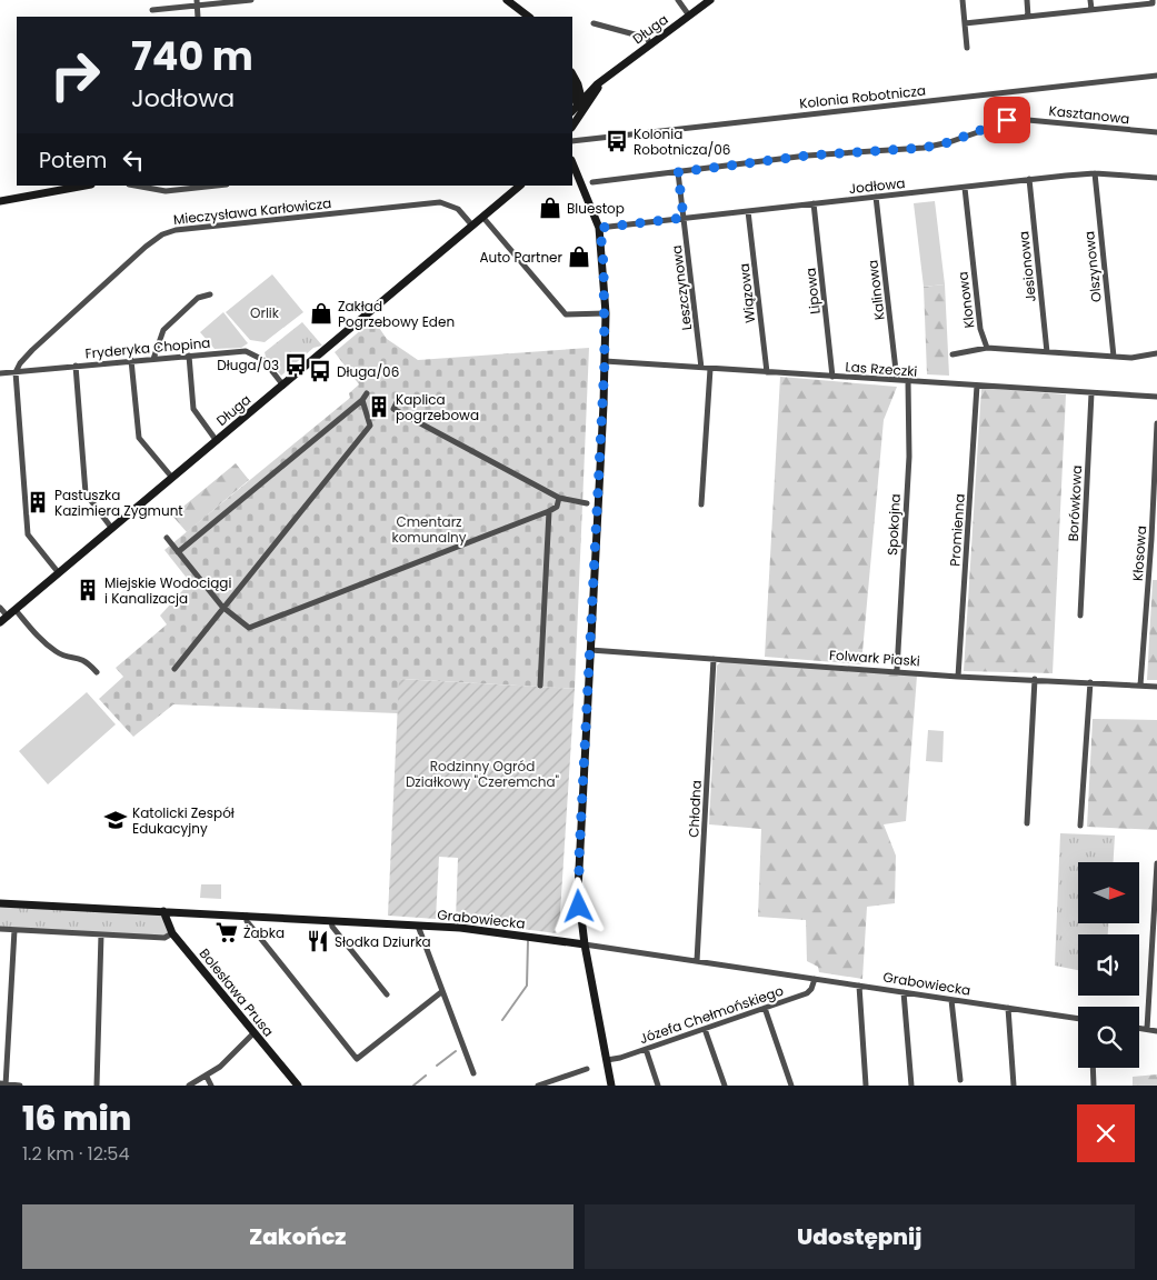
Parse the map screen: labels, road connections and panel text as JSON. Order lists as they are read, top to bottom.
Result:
{
  "streets": {
    "street": [
      "Długa",
      "Kolonia Robotnicza",
      "Kasztanowa",
      "Jodłowa",
      "Mieczysława Karłowicza",
      "Jesionowa",
      "Olszynowa",
      "Leszczynowa",
      "Kalinowa",
      "Lipowa",
      "Wiązowa",
      "Klonowa",
      "Fryderyka Chopina",
      "Las Rzeczki",
      "Borówkowa",
      "Spokojna",
      "Promienna",
      "Kłosowa",
      "Folwark Piaski",
      "Chłodna",
      "Grabowiecka",
      "Bolesława Prusa",
      "Józefa Chełmońskiego"
    ]
  },
  "crossings": [
    ["Długa", "Mieczysława Karłowicza"],
    ["Długa", "Fryderyka Chopina"],
    ["Kasztanowa", "Leszczynowa"],
    ["Jodłowa", "Jesionowa"],
    ["Jodłowa", "Olszynowa"],
    ["Jodłowa", "Leszczynowa"],
    ["Jodłowa", "Kalinowa"],
    ["Jodłowa", "Lipowa"],
    ["Jodłowa", "Wiązowa"],
    ["Jodłowa", "Klonowa"],
    ["Mieczysława Karłowicza", "Fryderyka Chopina"],
    ["Leszczynowa", "Las Rzeczki"],
    ["Kalinowa", "Las Rzeczki"],
    ["Lipowa", "Las Rzeczki"],
    ["Wiązowa", "Las Rzeczki"],
    ["Las Rzeczki", "Borówkowa"],
    ["Las Rzeczki", "Spokojna"],
    ["Las Rzeczki", "Promienna"],
    ["Spokojna", "Folwark Piaski"],
    ["Promienna", "Folwark Piaski"],
    ["Kłosowa", "Folwark Piaski"],
    ["Folwark Piaski", "Chłodna"],
    ["Chłodna", "Grabowiecka"],
    ["Grabowiecka", "Bolesława Prusa"],
    ["Grabowiecka", "Józefa Chełmońskiego"]
  ],
  "parks": ["Orlik", "Cmentarz komunalny", "Rodzinny Ogród Działkowy \"Czeremcha\""],
  "places": {
    "bus stop": ["Kolonia Robotnicza/06", "Długa/03", "Długa/06"],
    "shop": ["Bluestop", "Auto Partner", "Zakład Pogrzebowy Eden"],
    "building": ["Kaplica pogrzebowa", "Pastuszka Kazimiera Zygmunt", "Miejskie Wodociągi i Kanalizacja"],
    "school or university": ["Katolicki Zespół Edukacyjny"],
    "supermarket": ["Żabka"],
    "restaurant": ["Słodka Dziurka"]
  },
  "north": "right",
  "page": {
    "turn": ["740 m", "Jodłowa"],
    "then": "Potem",
    "heading": ["16 min", "1.2 km · 12:54"],
    "buttons": ["Zakończ", "Udostępnij"]
  }
}
